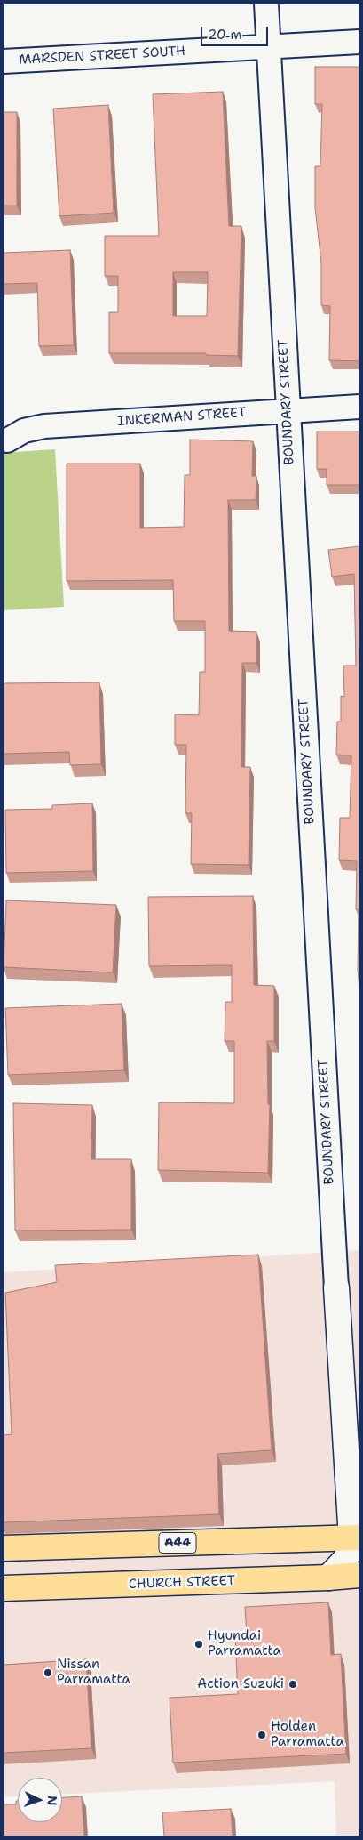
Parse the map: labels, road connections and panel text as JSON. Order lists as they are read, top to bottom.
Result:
{
  "streets": {
    "highway": ["A44", "CHURCH STREET"],
    "street": ["MARSDEN STREET SOUTH", "BOUNDARY STREET", "INKERMAN STREET"]
  },
  "crossings": [
    ["MARSDEN STREET SOUTH", "BOUNDARY STREET"],
    ["BOUNDARY STREET", "INKERMAN STREET"],
    ["BOUNDARY STREET", "A44"]
  ],
  "places": [
    "Hyundai Parramatta",
    "Nissan Parramatta",
    "Action Suzuki",
    "Holden Parramatta"
  ],
  "scale_bar": "20 m",
  "north": "right"
}
